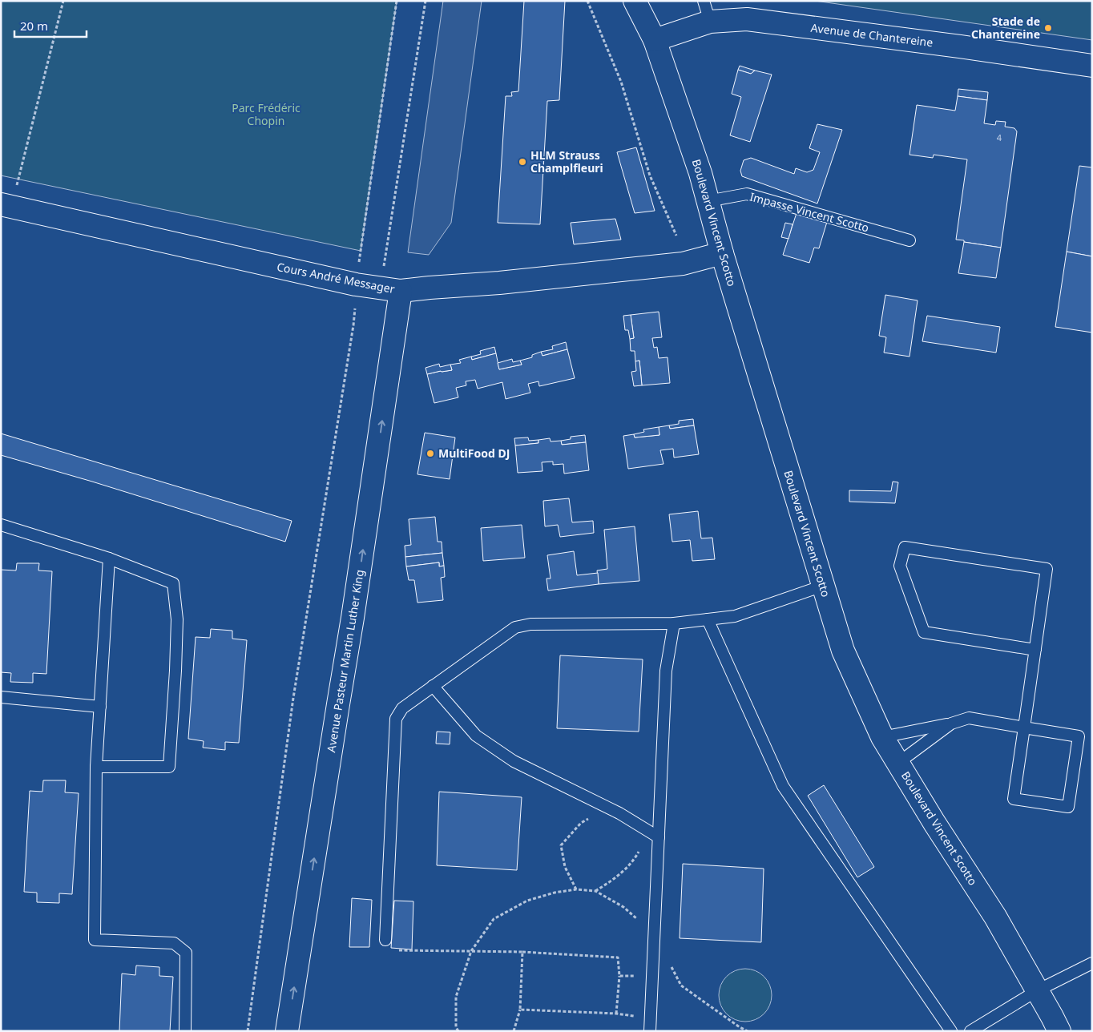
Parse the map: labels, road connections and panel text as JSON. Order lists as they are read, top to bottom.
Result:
{
  "streets": {
    "street": [
      "Avenue de Chantereine",
      "Boulevard Vincent Scotto",
      "Cours André Messager",
      "Avenue Pasteur Martin Luther King"
    ],
    "lane": ["Impasse Vincent Scotto"]
  },
  "crossings": [
    ["Avenue de Chantereine", "Boulevard Vincent Scotto"],
    ["Impasse Vincent Scotto", "Boulevard Vincent Scotto"],
    ["Boulevard Vincent Scotto", "Cours André Messager"],
    ["Cours André Messager", "Avenue Pasteur Martin Luther King"]
  ],
  "one_way": ["Avenue Pasteur Martin Luther King"],
  "parks": ["Parc Frédéric Chopin"],
  "places": ["Stade de Chantereine", "HLM Strauss Champlfleuri", "MultiFood DJ"],
  "house_numbers": ["4"],
  "scale_bar": "20 m"
}
